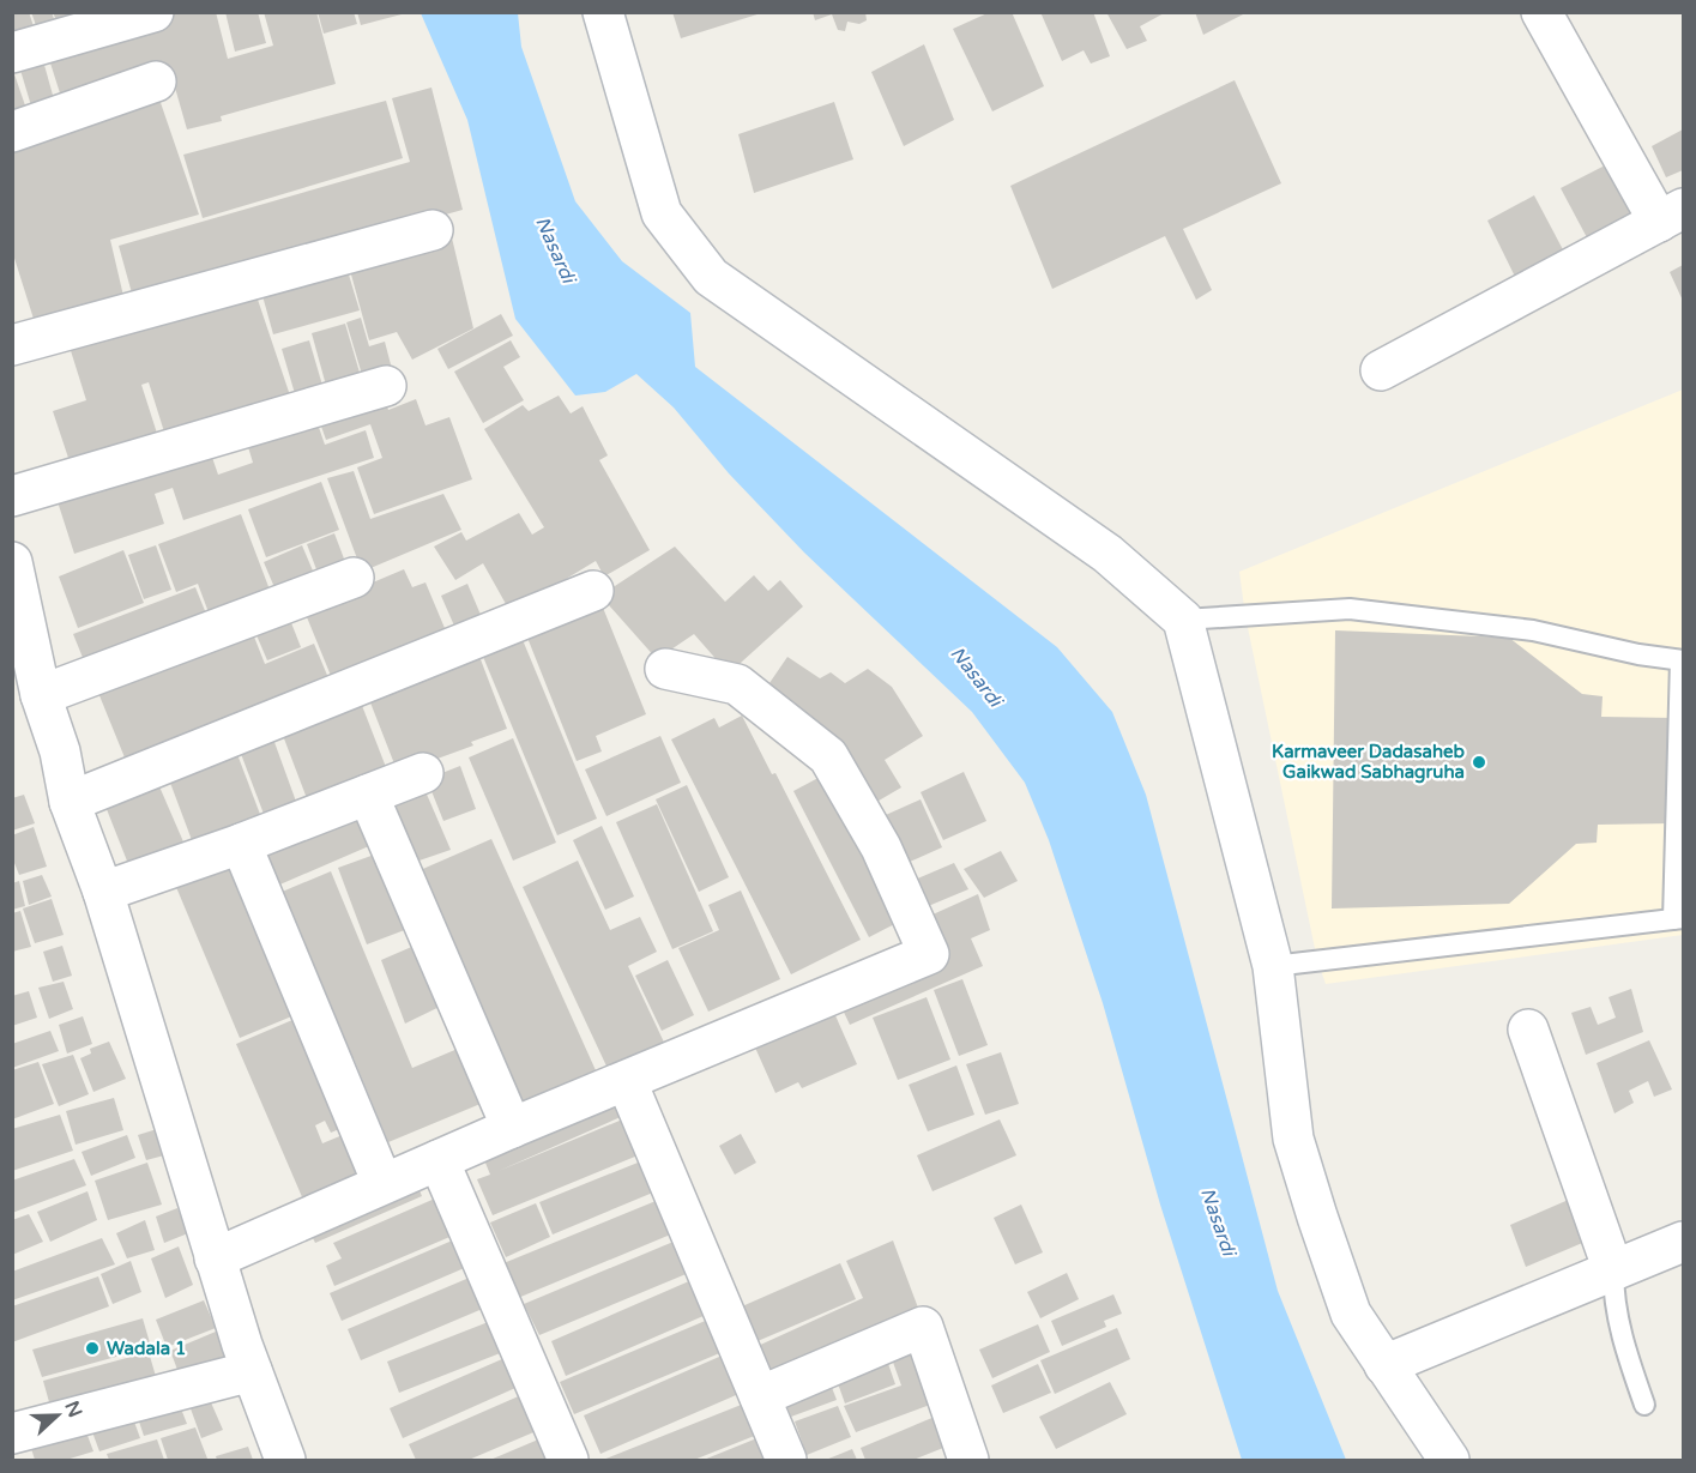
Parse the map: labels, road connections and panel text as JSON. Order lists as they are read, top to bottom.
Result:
{
  "water": ["Nasardi"],
  "places": ["Karmaveer Dadasaheb Gaikwad Sabhagruha", "Wadala 1"],
  "north": "right"
}
